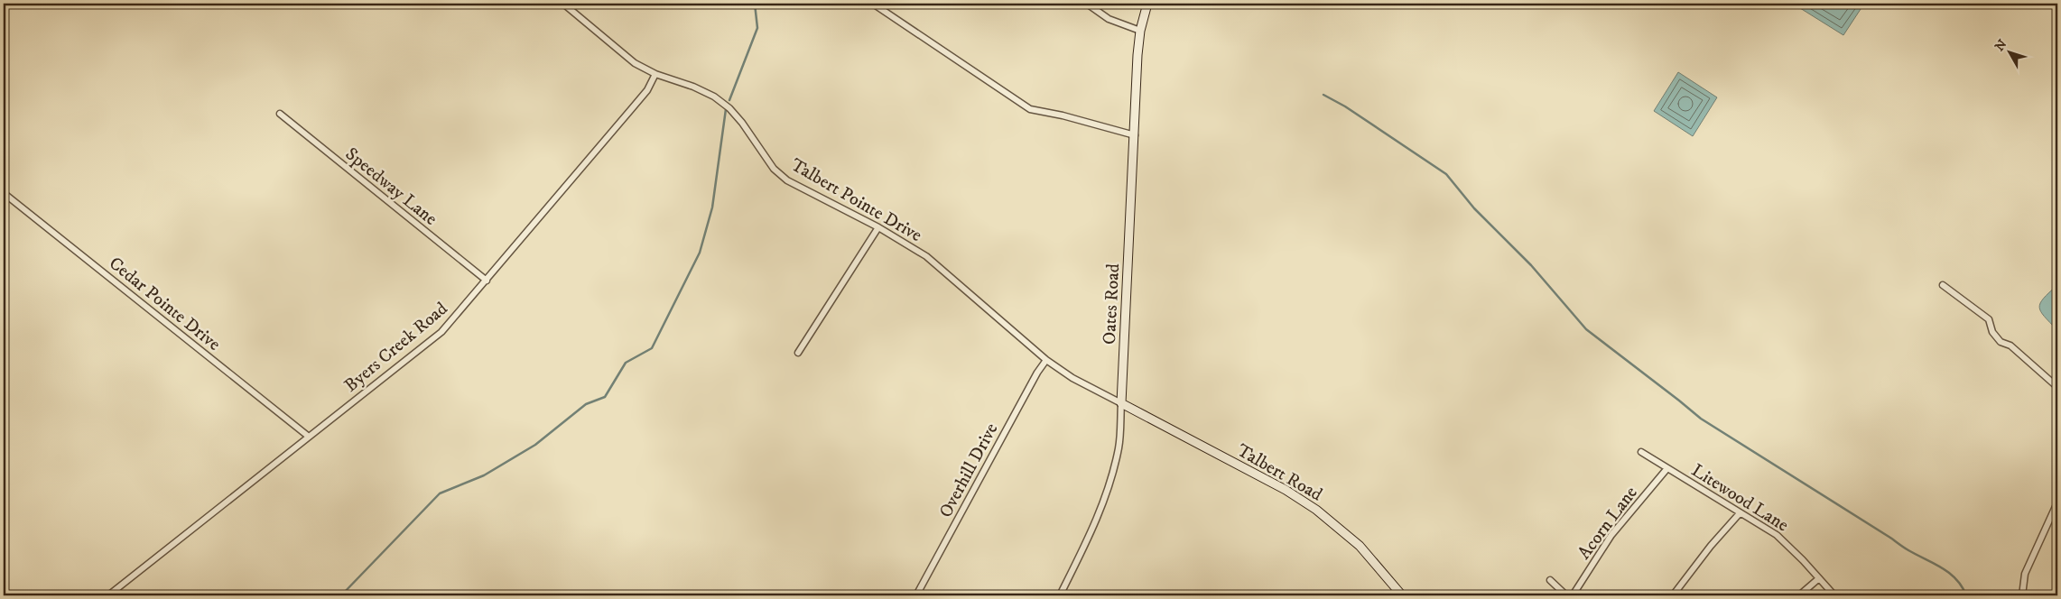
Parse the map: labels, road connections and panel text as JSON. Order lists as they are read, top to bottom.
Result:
{
  "streets": {
    "street": [
      "Speedway Lane",
      "Talbert Pointe Drive",
      "Cedar Pointe Drive",
      "Oates Road",
      "Byers Creek Road",
      "Overhill Drive",
      "Talbert Road",
      "Litewood Lane",
      "Acorn Lane"
    ]
  },
  "crossings": [
    ["Speedway Lane", "Byers Creek Road"],
    ["Talbert Pointe Drive", "Oates Road"],
    ["Talbert Pointe Drive", "Byers Creek Road"],
    ["Talbert Pointe Drive", "Overhill Drive"],
    ["Talbert Pointe Drive", "Talbert Road"],
    ["Cedar Pointe Drive", "Byers Creek Road"],
    ["Oates Road", "Talbert Road"],
    ["Litewood Lane", "Acorn Lane"]
  ],
  "north": "top left"
}
